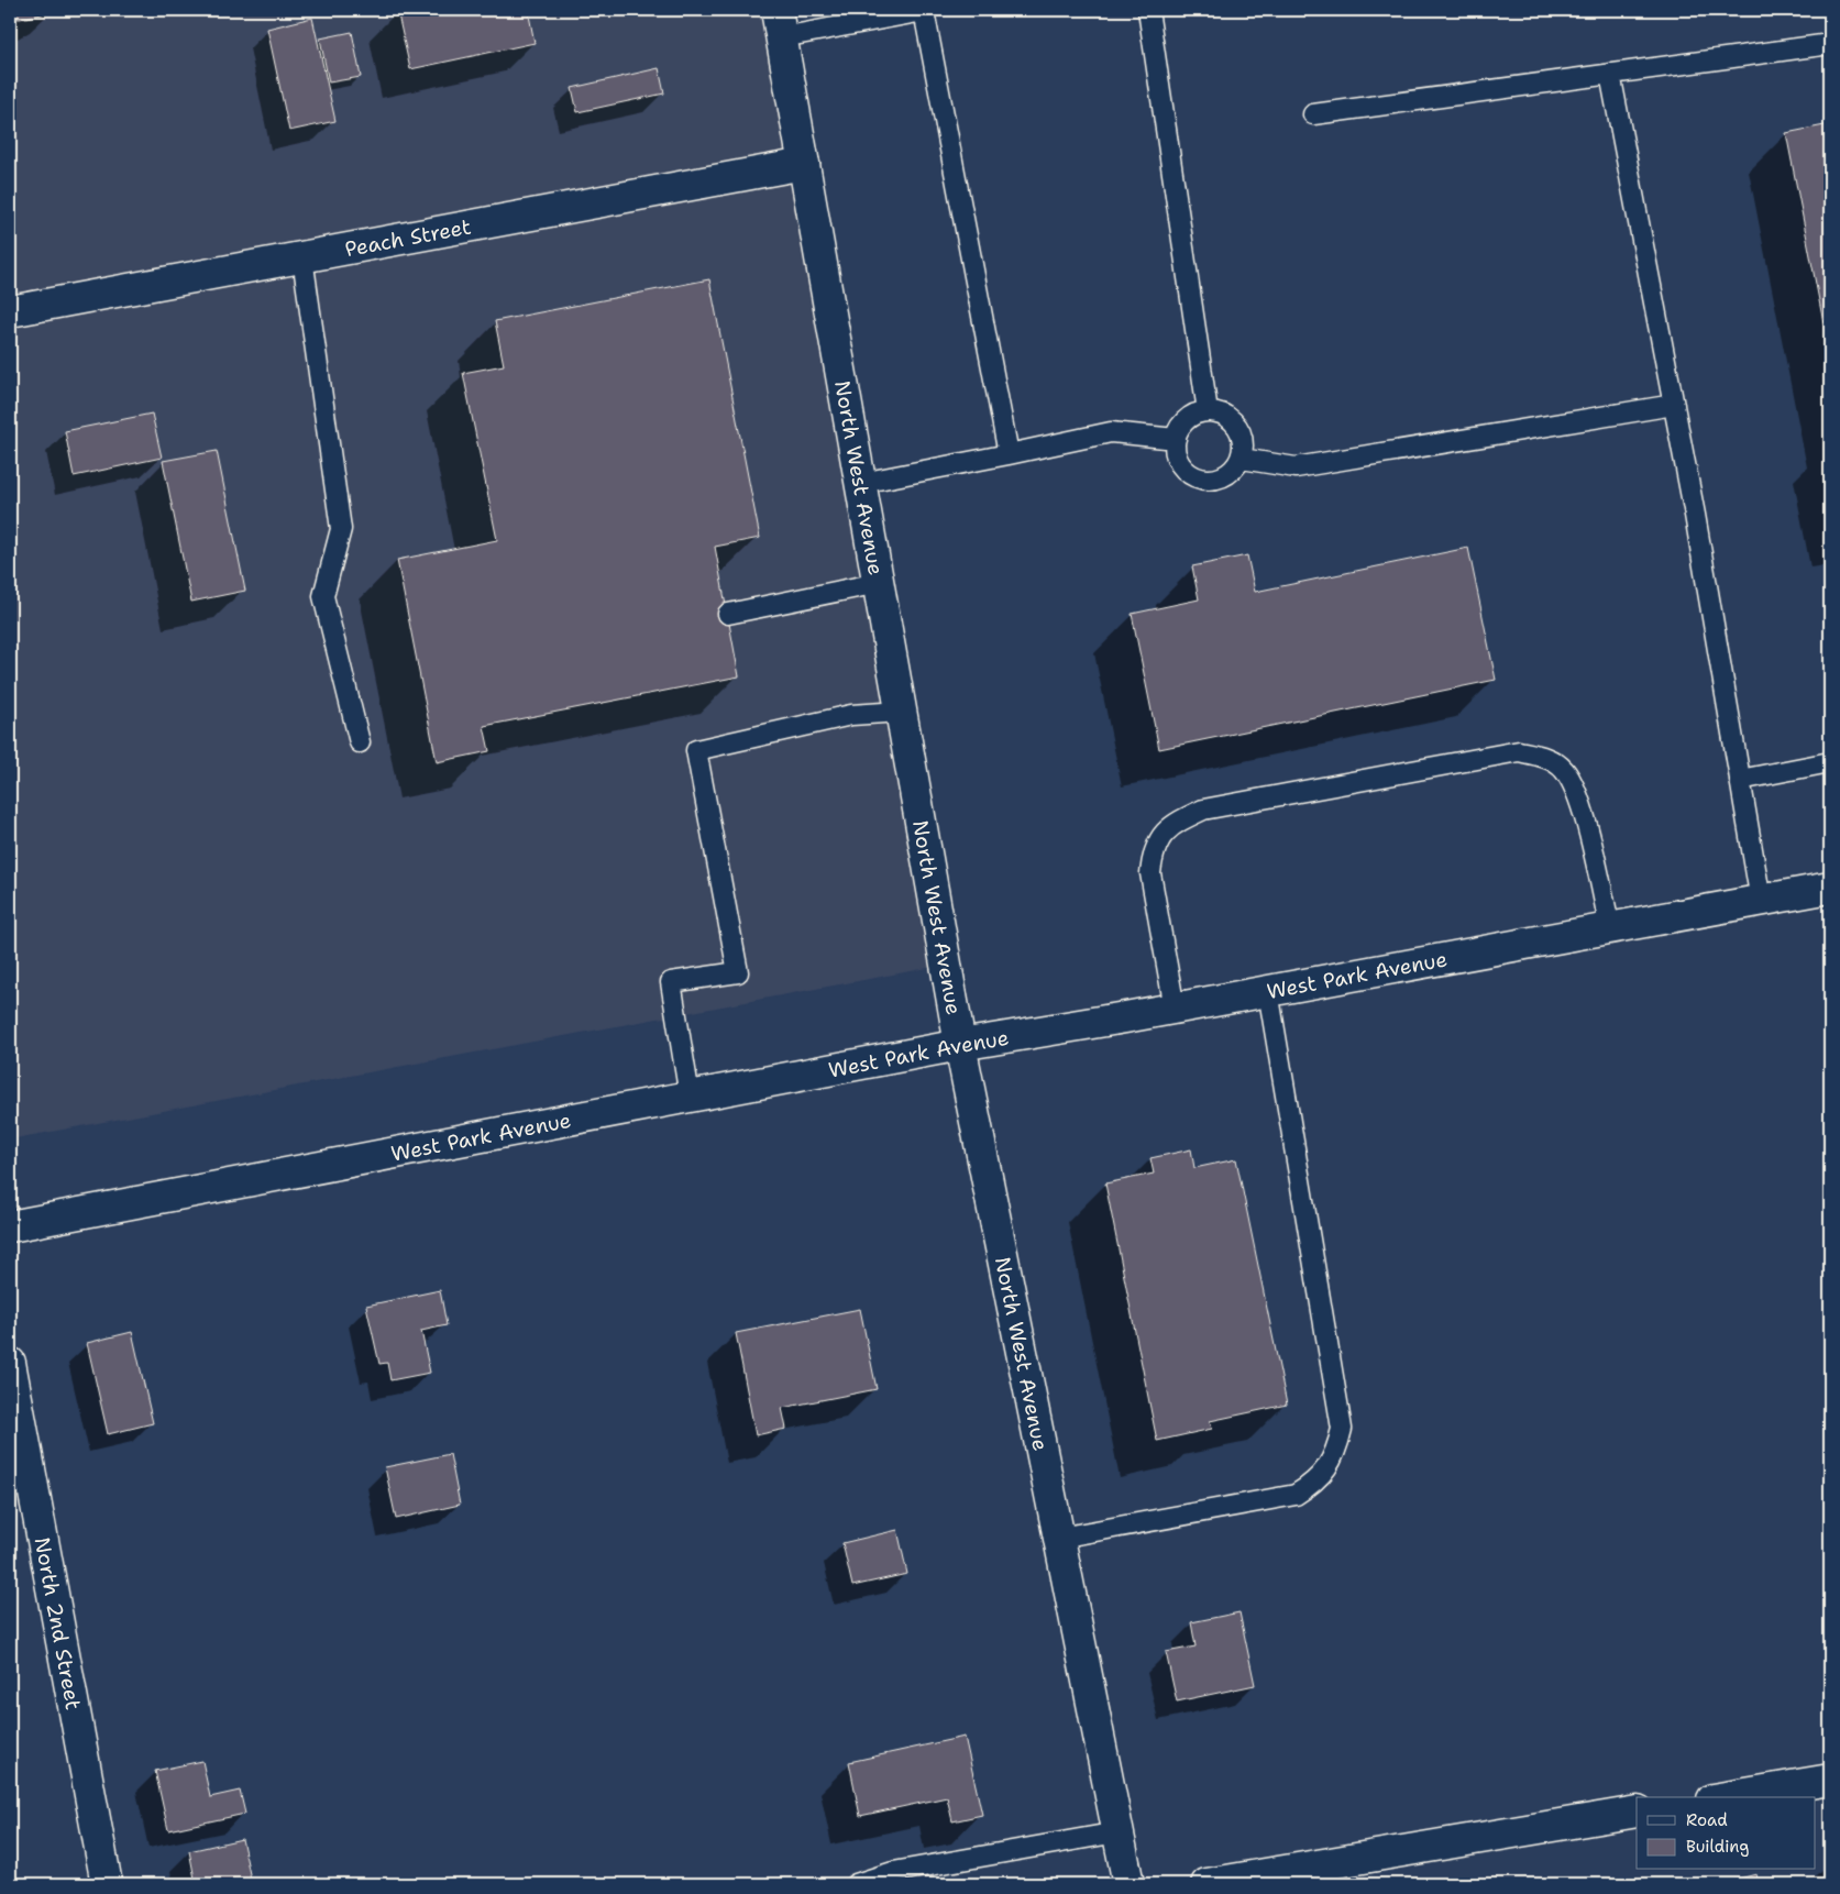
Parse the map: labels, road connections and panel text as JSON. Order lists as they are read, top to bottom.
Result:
{
  "streets": {
    "street": [
      "Peach Street",
      "North West Avenue",
      "West Park Avenue",
      "North 2nd Street"
    ]
  },
  "crossings": [
    ["Peach Street", "North West Avenue"],
    ["North West Avenue", "West Park Avenue"]
  ],
  "legend": ["Road", "Building"]
}
